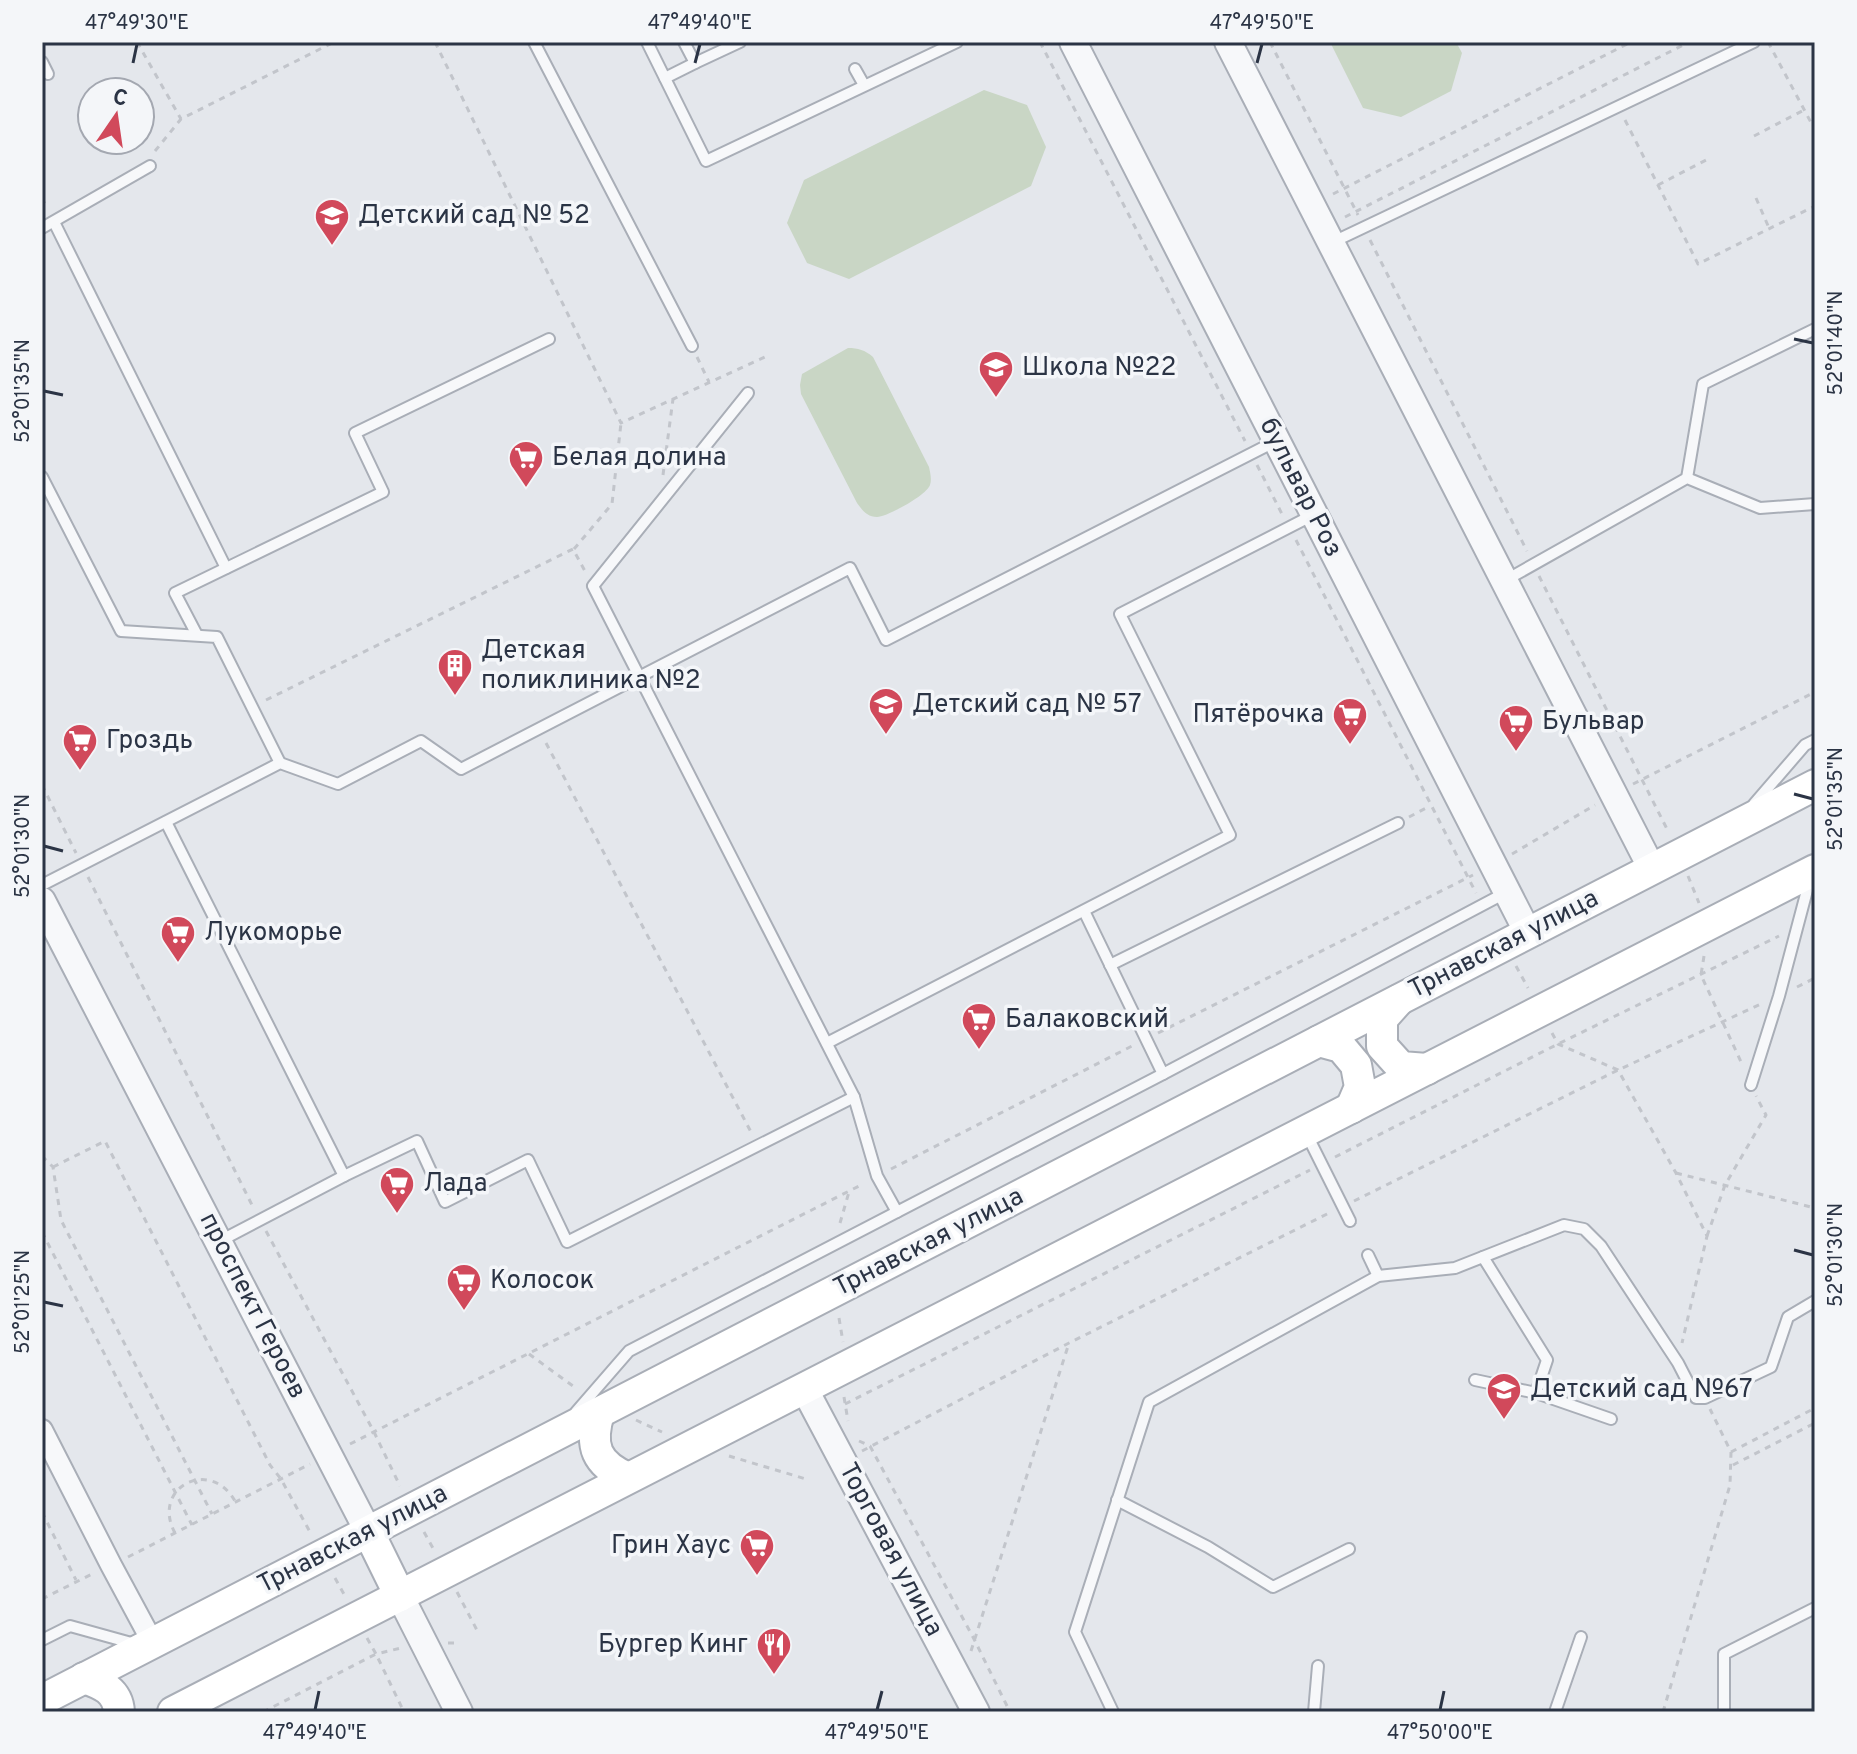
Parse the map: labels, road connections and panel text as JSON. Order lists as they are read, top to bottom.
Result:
{
  "streets": {
    "main road": ["Трнавская улица", "проспект Героев"],
    "street": ["бульвар Роз", "Торговая улица"]
  },
  "crossings": [
    ["бульвар Роз", "Трнавская улица"],
    ["Трнавская улица", "проспект Героев"]
  ],
  "places": {
    "school or university": [
      "Детский сад № 52",
      "Школа №22",
      "Детский сад № 57",
      "Детский сад №67"
    ],
    "supermarket": [
      "Белая долина",
      "Пятёрочка",
      "Бульвар",
      "Гроздь",
      "Лукоморье",
      "Балаковский",
      "Лада",
      "Колосок",
      "Грин Хаус"
    ],
    "building": ["Детская поликлиника №2"],
    "restaurant": ["Бургер Кинг"]
  },
  "north": "top",
  "coordinates": [
    "47°49'30\"E",
    "47°49'40\"E",
    "47°49'50\"E",
    "52°01'40\"N",
    "52°01'35\"N",
    "52°01'30\"N",
    "52°01'25\"N",
    "47°50'00\"E"
  ]
}
